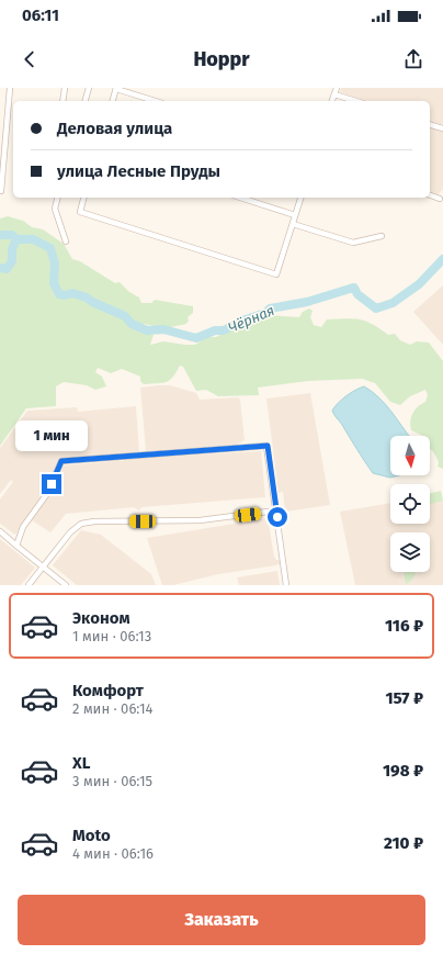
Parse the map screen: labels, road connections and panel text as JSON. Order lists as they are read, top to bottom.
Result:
{
  "water": ["Чёрная"],
  "north": "bottom",
  "page": {
    "status": "06:11",
    "header": "Hoppr",
    "banner": ["Деловая улица", "улица Лесные Пруды"],
    "bubble": "1 мин",
    "list": [
      {
        "name": "Эконом",
        "note": "1 мин · 06:13",
        "value": "116 ₽"
      },
      {
        "name": "Комфорт",
        "note": "2 мин · 06:14",
        "value": "157 ₽"
      },
      {
        "name": "XL",
        "note": "3 мин · 06:15",
        "value": "198 ₽"
      },
      {
        "name": "Moto",
        "note": "4 мин · 06:16",
        "value": "210 ₽"
      }
    ],
    "buttons": "Заказать"
  }
}
